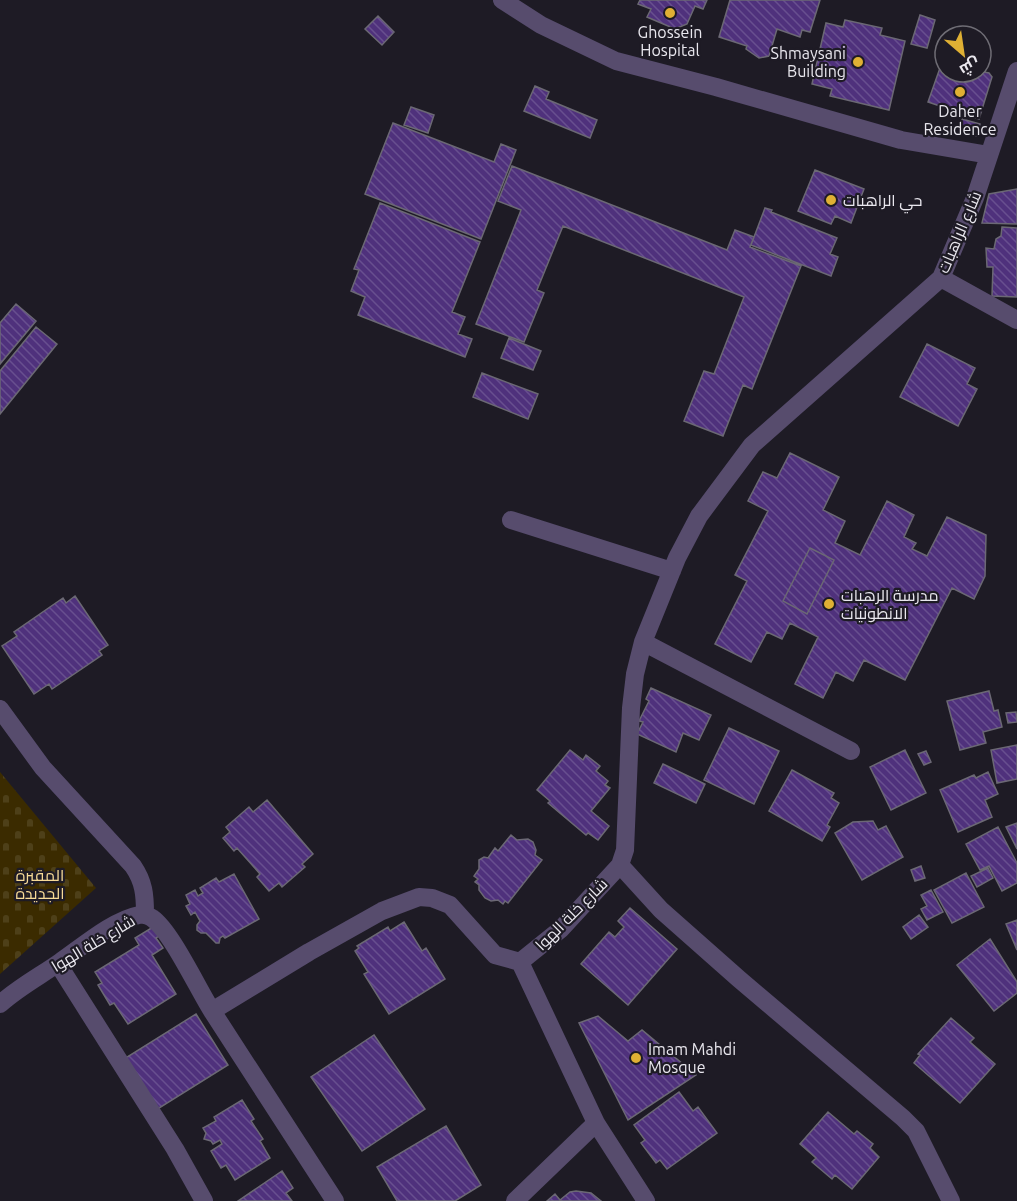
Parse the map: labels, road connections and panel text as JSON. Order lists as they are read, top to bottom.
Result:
{
  "streets": {
    "street": ["شارع الراهبات", "شارع خلة الهوا"]
  },
  "crossings": [
    ["شارع الراهبات", "شارع خلة الهوا"]
  ],
  "parks": ["المقبرة الجديدة"],
  "places": [
    "Ghossein Hospital",
    "Shmaysani Building",
    "Daher Residence",
    "حي الراهبات",
    "مدرسة الرهبات الانطونيات",
    "Imam Mahdi Mosque"
  ],
  "north": "bottom right"
}
